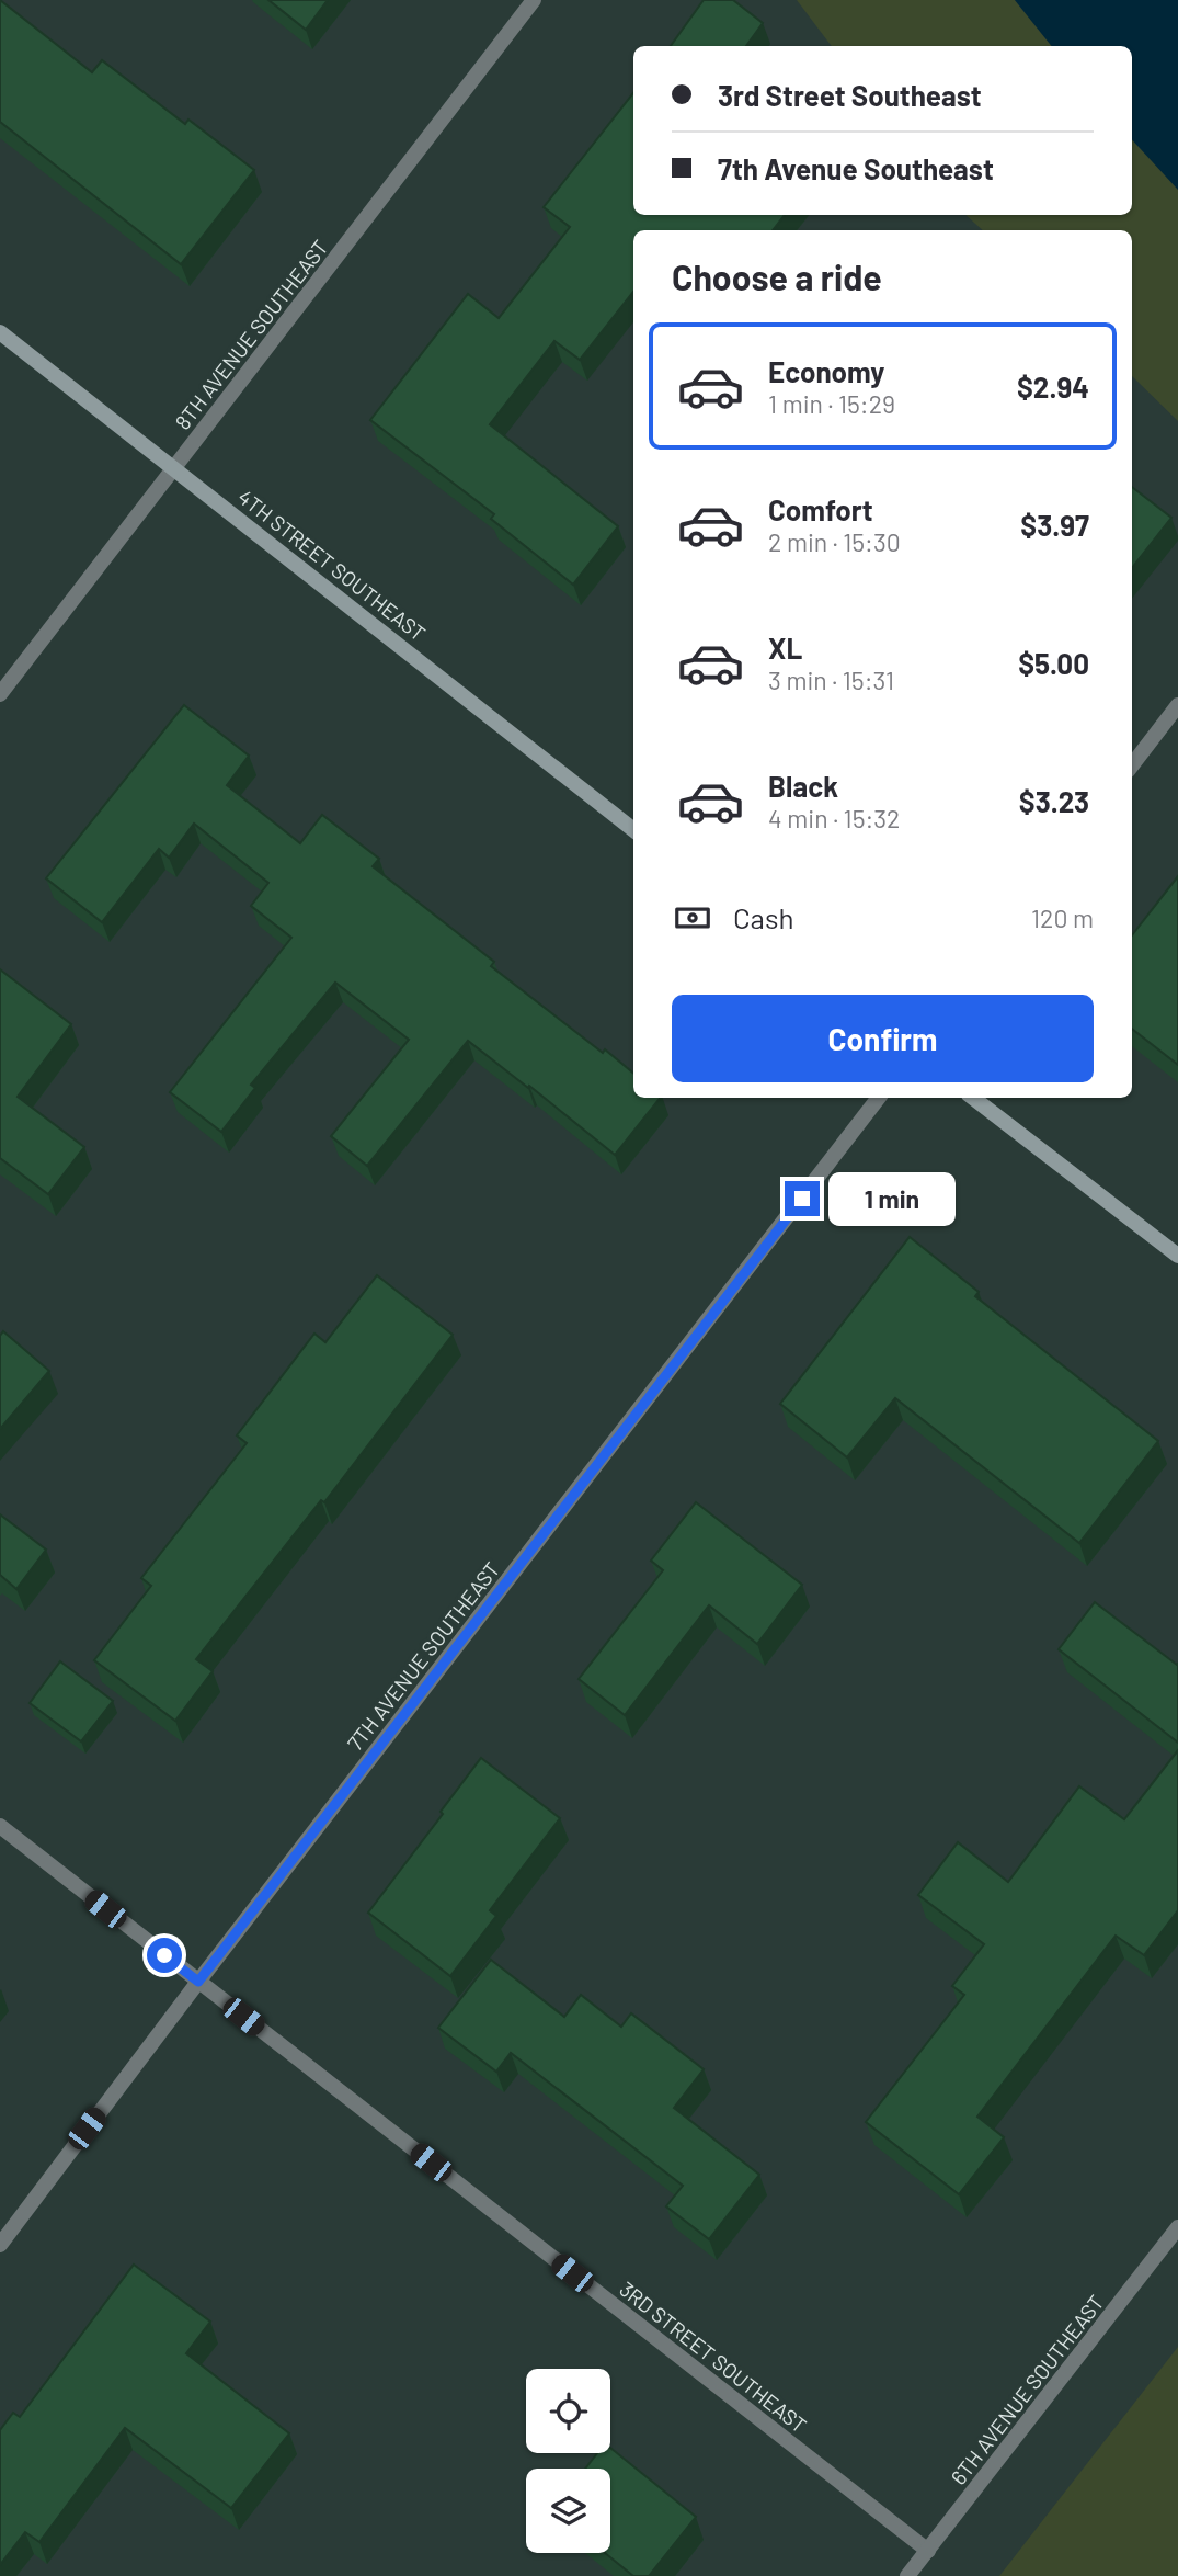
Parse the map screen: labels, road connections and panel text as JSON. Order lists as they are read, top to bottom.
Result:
{
  "streets": {
    "main road": ["4TH STREET SOUTHEAST"],
    "street": [
      "8TH AVENUE SOUTHEAST",
      "7TH AVENUE SOUTHEAST",
      "3RD STREET SOUTHEAST",
      "6TH AVENUE SOUTHEAST"
    ]
  },
  "crossings": [
    ["8TH AVENUE SOUTHEAST", "4TH STREET SOUTHEAST"],
    ["7TH AVENUE SOUTHEAST", "3RD STREET SOUTHEAST"],
    ["3RD STREET SOUTHEAST", "6TH AVENUE SOUTHEAST"]
  ],
  "page": {
    "banner": ["3rd Street Southeast", "7th Avenue Southeast"],
    "heading": "Choose a ride",
    "list": [
      {
        "name": "Economy",
        "note": "1 min · 15:29",
        "value": "$2.94"
      },
      {
        "name": "Comfort",
        "note": "2 min · 15:30",
        "value": "$3.97"
      },
      {
        "name": "XL",
        "note": "3 min · 15:31",
        "value": "$5.00"
      },
      {
        "name": "Black",
        "note": "4 min · 15:32",
        "value": "$3.23"
      }
    ],
    "pay": ["Cash", "120 m"],
    "buttons": "Confirm",
    "bubble": "1 min"
  }
}
